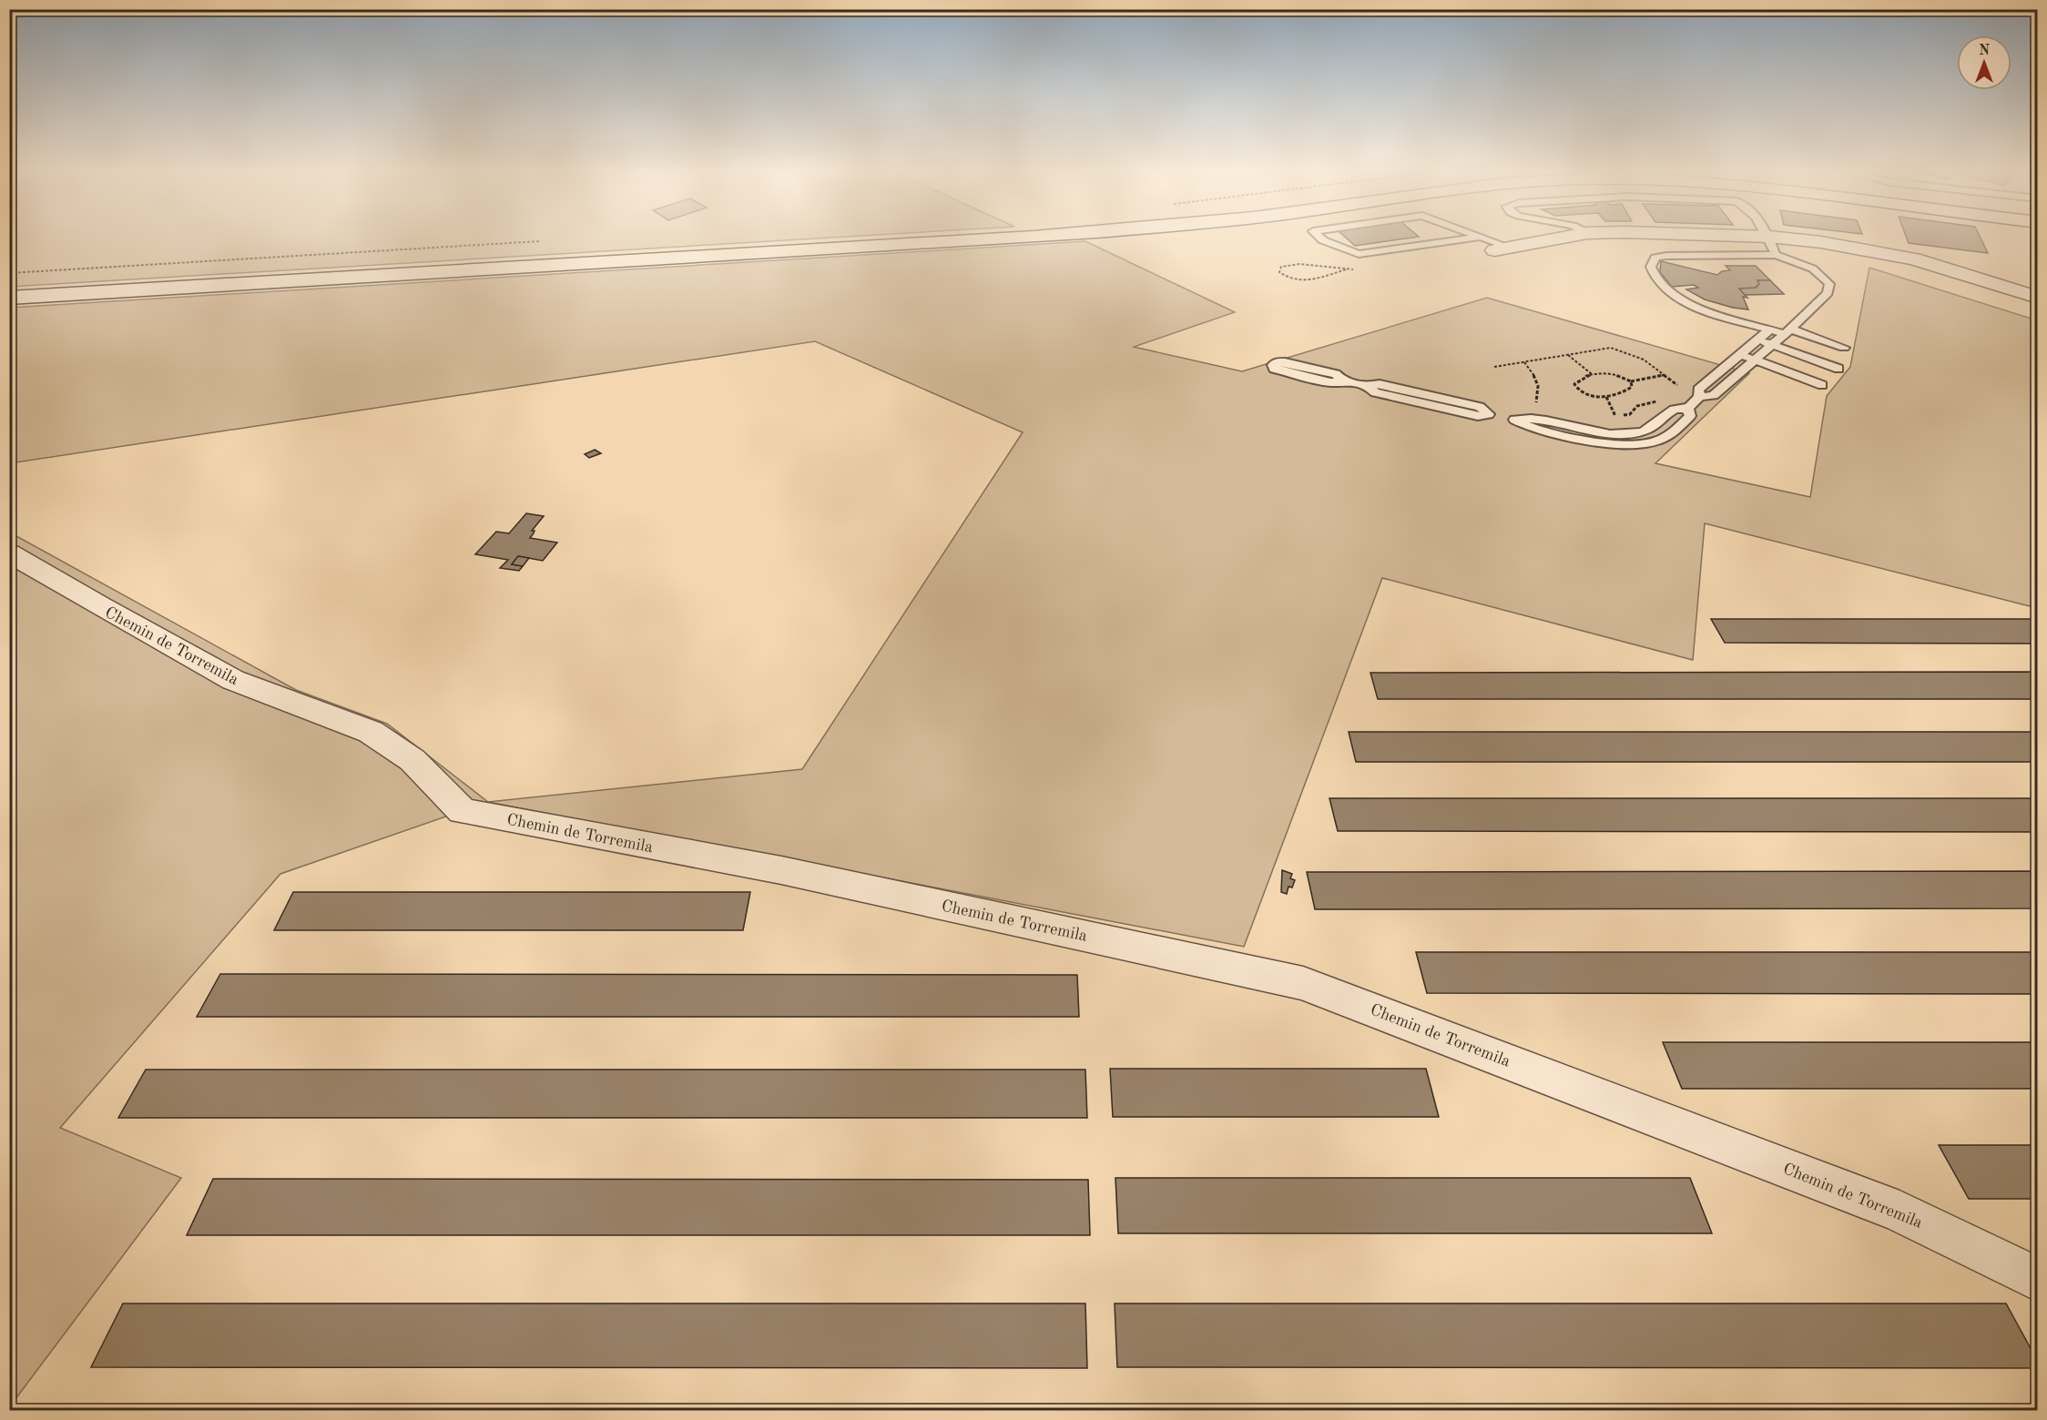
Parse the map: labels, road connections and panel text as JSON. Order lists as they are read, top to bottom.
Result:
{
  "streets": {
    "main road": ["Chemin de Torremila"]
  },
  "north": "top"
}
